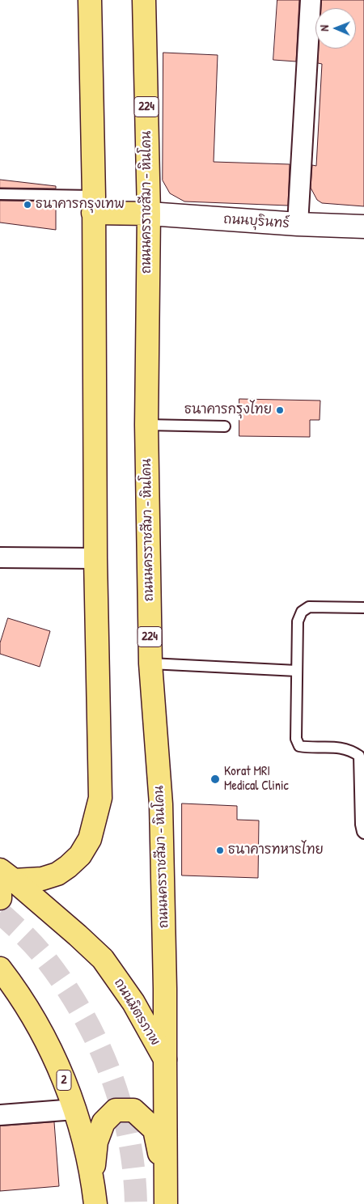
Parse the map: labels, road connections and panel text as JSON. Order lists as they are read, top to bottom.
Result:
{
  "streets": {
    "main road": [
      "224",
      "ถนนนครราชสีมา - หินโคน",
      "ถนนมิตรภาพ",
      "2"
    ],
    "street": ["ถนนบุรินทร์"]
  },
  "crossings": [
    ["ถนนนครราชสีมา - หินโคน", "ถนนบุรินทร์"],
    ["ถนนนครราชสีมา - หินโคน", "ถนนมิตรภาพ"]
  ],
  "places": [
    "ธนาคารกรุงเทพ",
    "ธนาคารกรุงไทย",
    "Korat MRI Medical Clinic",
    "ธนาคารทหารไทย"
  ],
  "north": "left"
}
